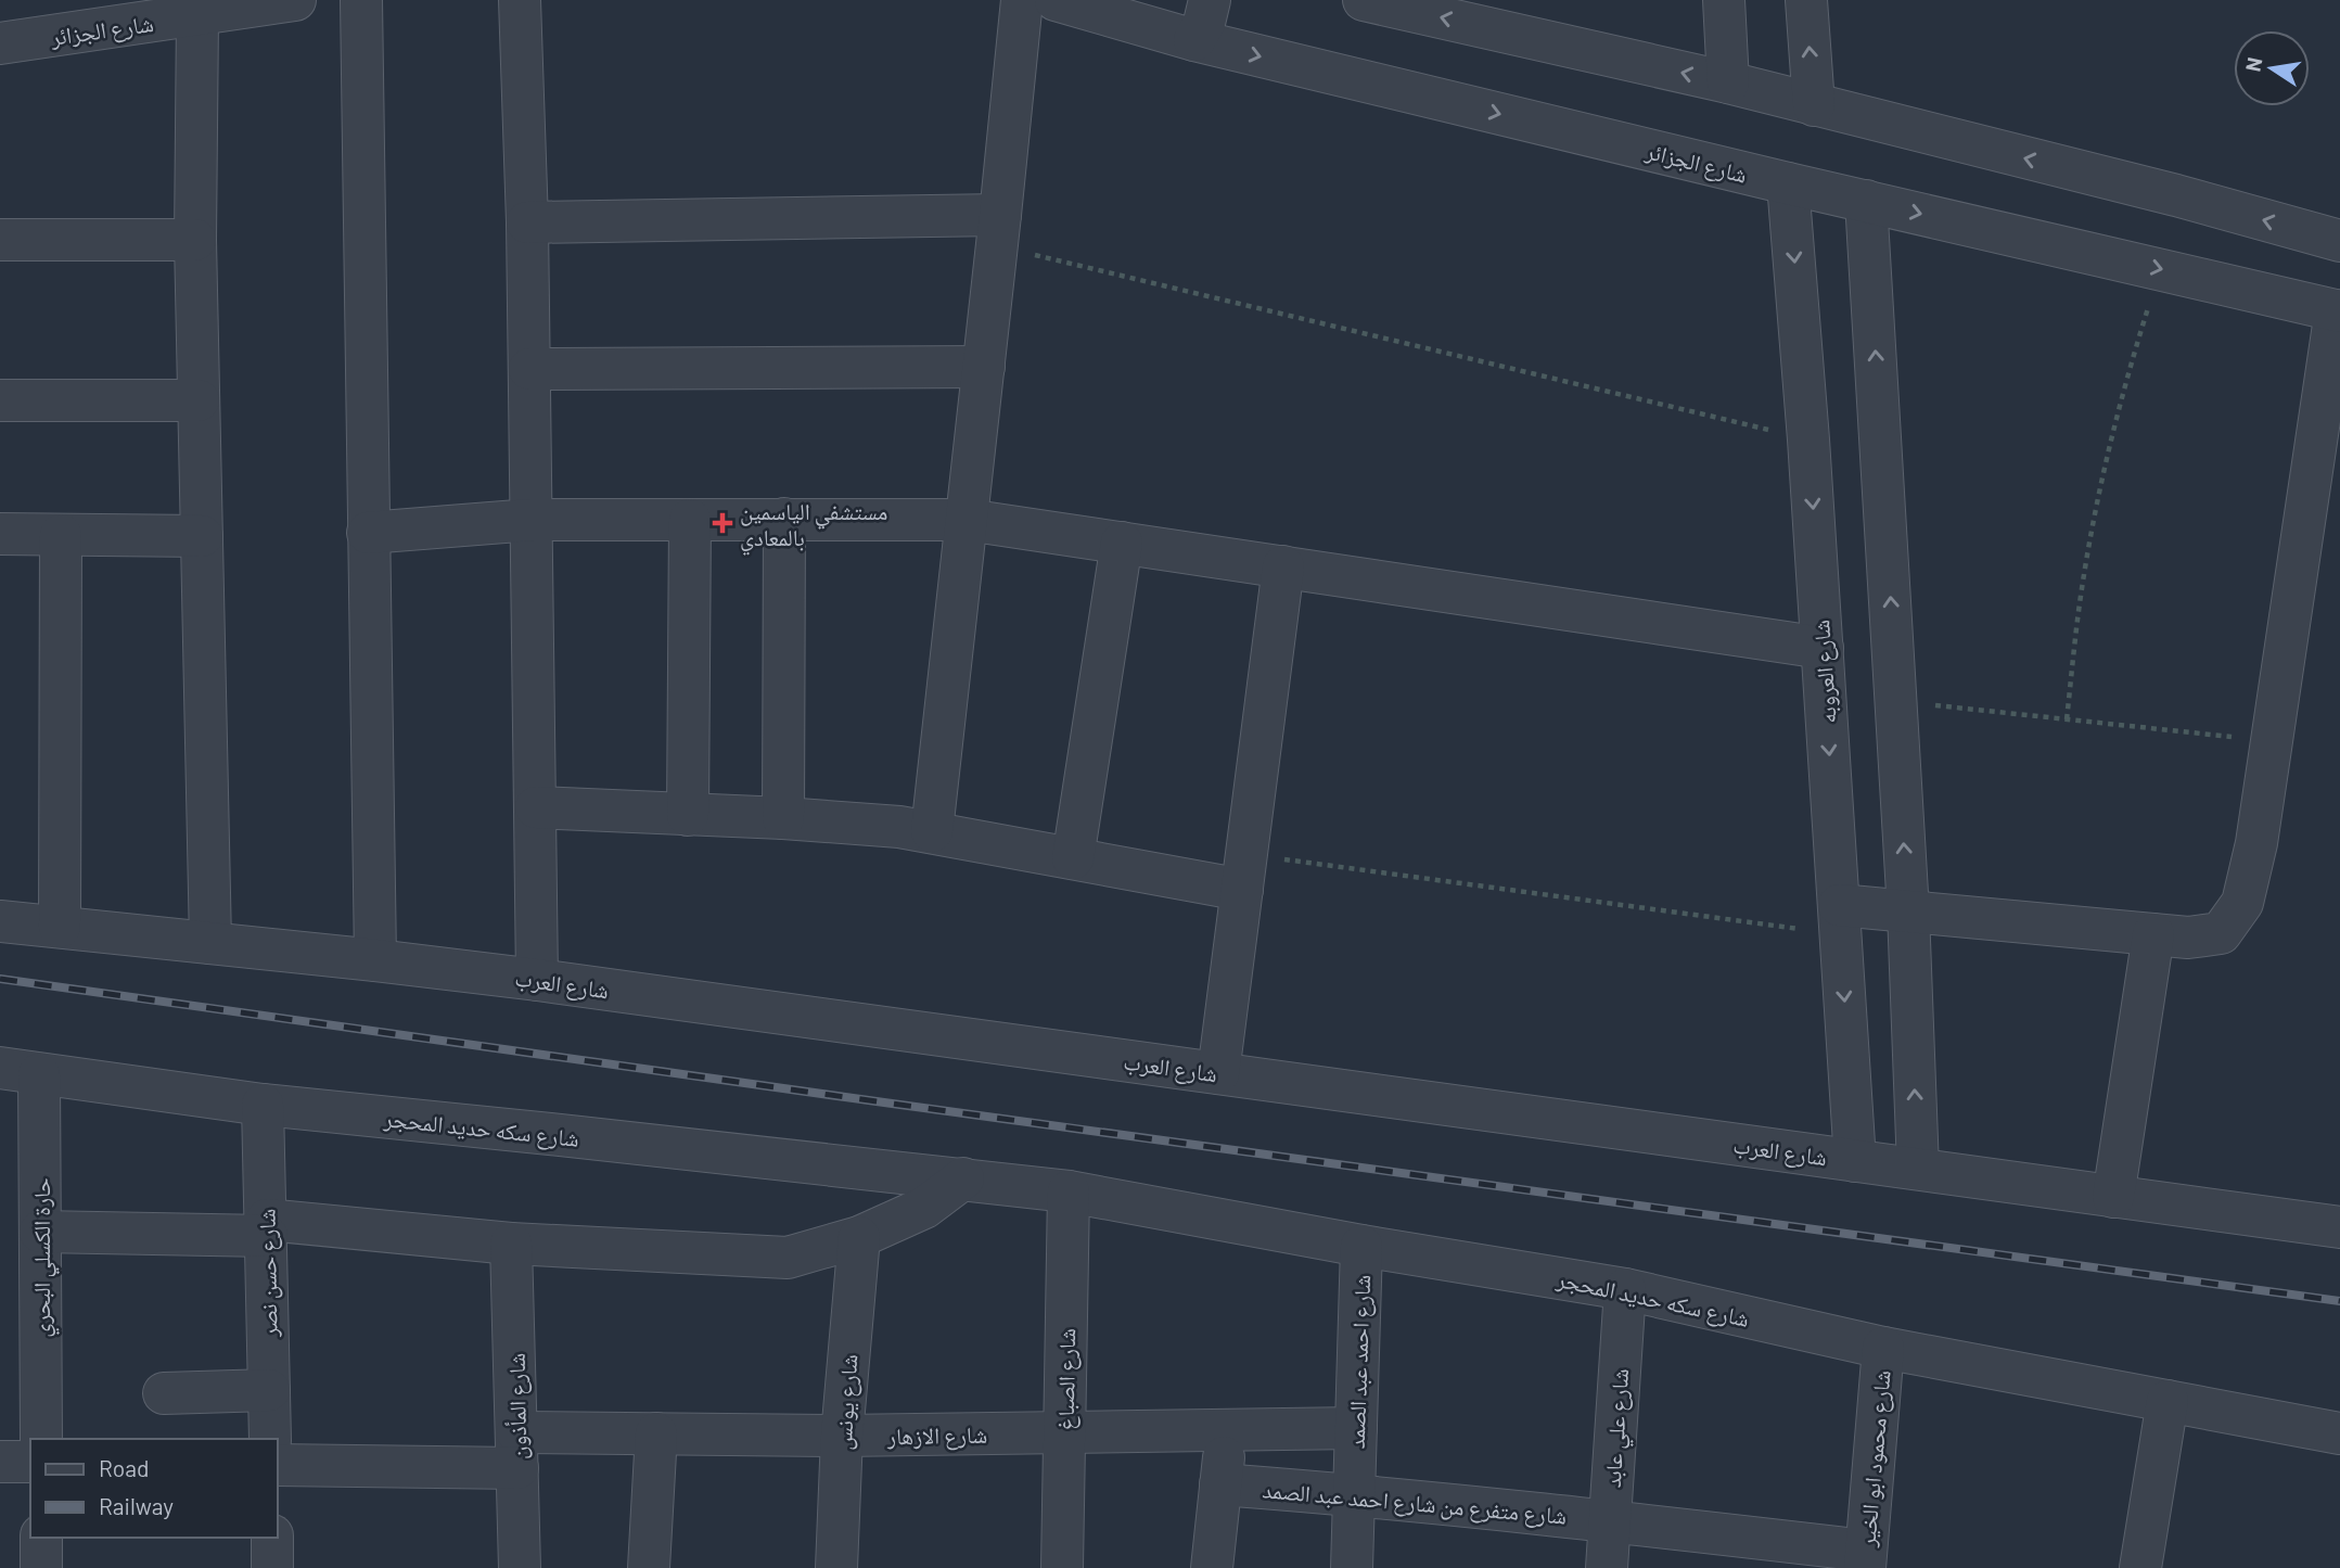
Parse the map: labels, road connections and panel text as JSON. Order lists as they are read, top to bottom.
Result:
{
  "streets": {
    "street": [
      "شارع الجزائر",
      "شارع العروبه",
      "شارع العرب",
      "شارع سكه حديد المحجر",
      "حارة الكسلي البحري",
      "شارع حسن نصر",
      "شارع احمد عبد الصمد",
      "شارع الصباغ",
      "شارع يونس",
      "شارع المأذون",
      "شارع علي عابد",
      "شارع الازهار",
      "شارع محمود ابو الخير",
      "شارع متفرع من شارع احمد عبد الصمد"
    ]
  },
  "crossings": [
    ["شارع الجزائر", "شارع العروبه"],
    ["شارع العروبه", "شارع العرب"],
    ["شارع سكه حديد المحجر", "حارة الكسلي البحري"],
    ["شارع سكه حديد المحجر", "شارع حسن نصر"],
    ["شارع سكه حديد المحجر", "شارع احمد عبد الصمد"],
    ["شارع سكه حديد المحجر", "شارع الصباغ"],
    ["شارع سكه حديد المحجر", "شارع علي عابد"],
    ["شارع سكه حديد المحجر", "شارع محمود ابو الخير"],
    ["شارع احمد عبد الصمد", "شارع الازهار"],
    ["شارع احمد عبد الصمد", "شارع متفرع من شارع احمد عبد الصمد"],
    ["شارع الصباغ", "شارع الازهار"],
    ["شارع يونس", "شارع الازهار"],
    ["شارع المأذون", "شارع الازهار"],
    ["شارع علي عابد", "شارع متفرع من شارع احمد عبد الصمد"],
    ["شارع محمود ابو الخير", "شارع متفرع من شارع احمد عبد الصمد"]
  ],
  "places": {
    "health": ["مستشفي الياسمين بالمعادي"]
  },
  "legend": ["Road", "Railway"],
  "north": "left"
}
